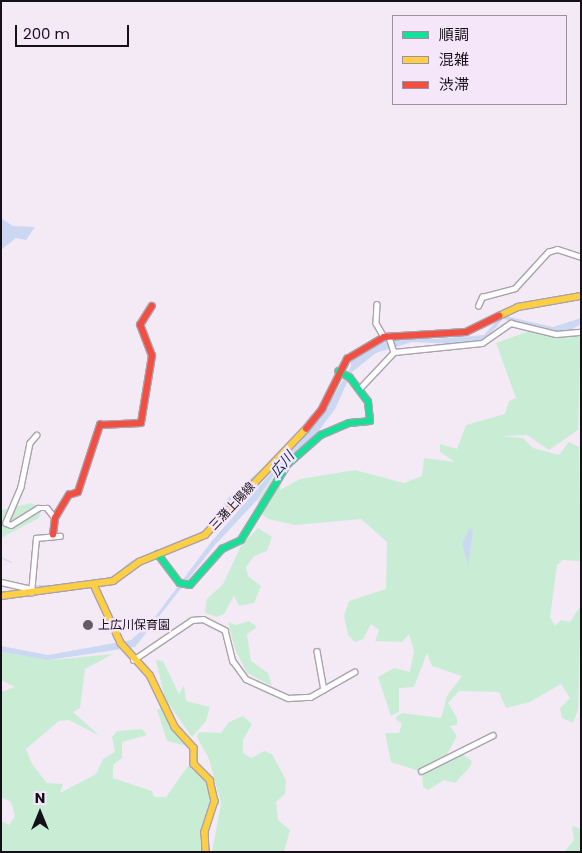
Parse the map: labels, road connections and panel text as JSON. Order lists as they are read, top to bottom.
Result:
{
  "streets": {
    "street": ["三潴上陽線"]
  },
  "water": ["広川"],
  "places": ["上広川保育園"],
  "legend": ["順調", "混雑", "渋滞"],
  "scale_bar": "200 m",
  "north": "top"
}
